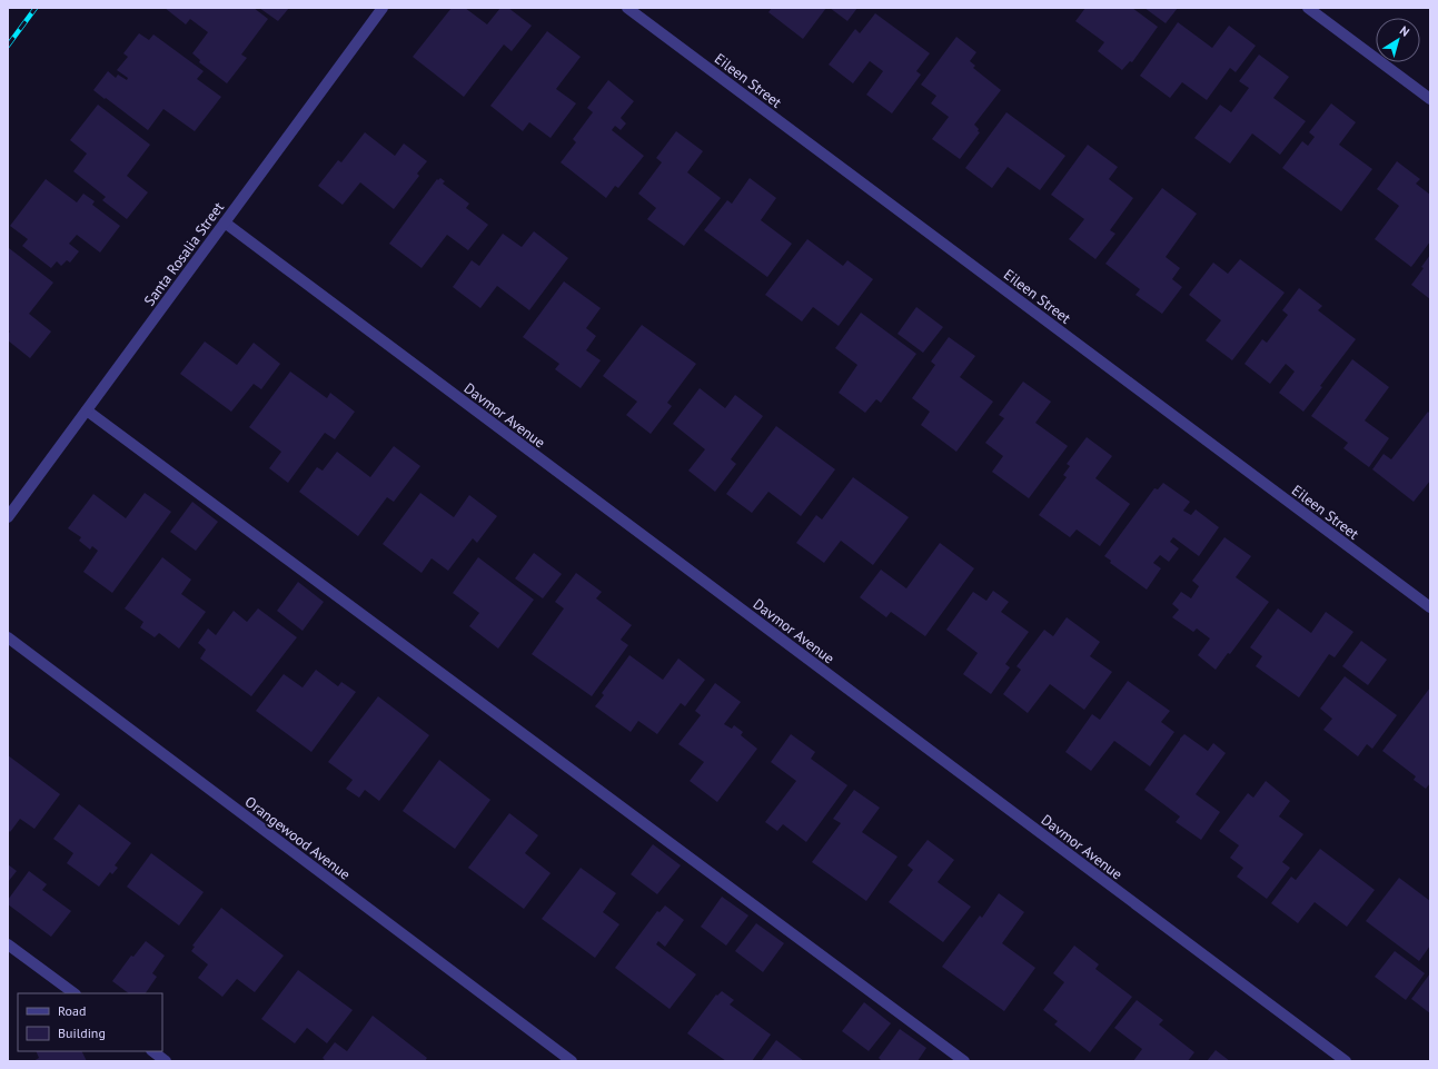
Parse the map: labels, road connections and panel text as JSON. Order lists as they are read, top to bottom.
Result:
{
  "streets": {
    "street": [
      "Eileen Street",
      "Santa Rosalia Street",
      "Davmor Avenue",
      "Orangewood Avenue"
    ]
  },
  "crossings": [
    ["Santa Rosalia Street", "Davmor Avenue"]
  ],
  "legend": ["Road", "Building"],
  "north": "top right"
}
